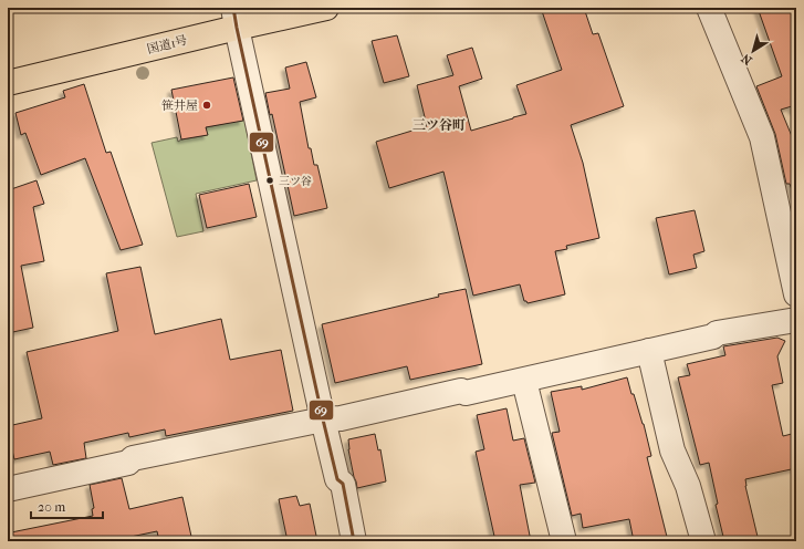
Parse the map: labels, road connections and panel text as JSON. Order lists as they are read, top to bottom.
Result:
{
  "streets": {
    "highway": ["国道1号"]
  },
  "districts": ["三ツ谷町"],
  "places": ["笹井屋", "三ツ谷"],
  "lines": ["transit line 69"],
  "scale_bar": "20 m",
  "north": "bottom left"
}
